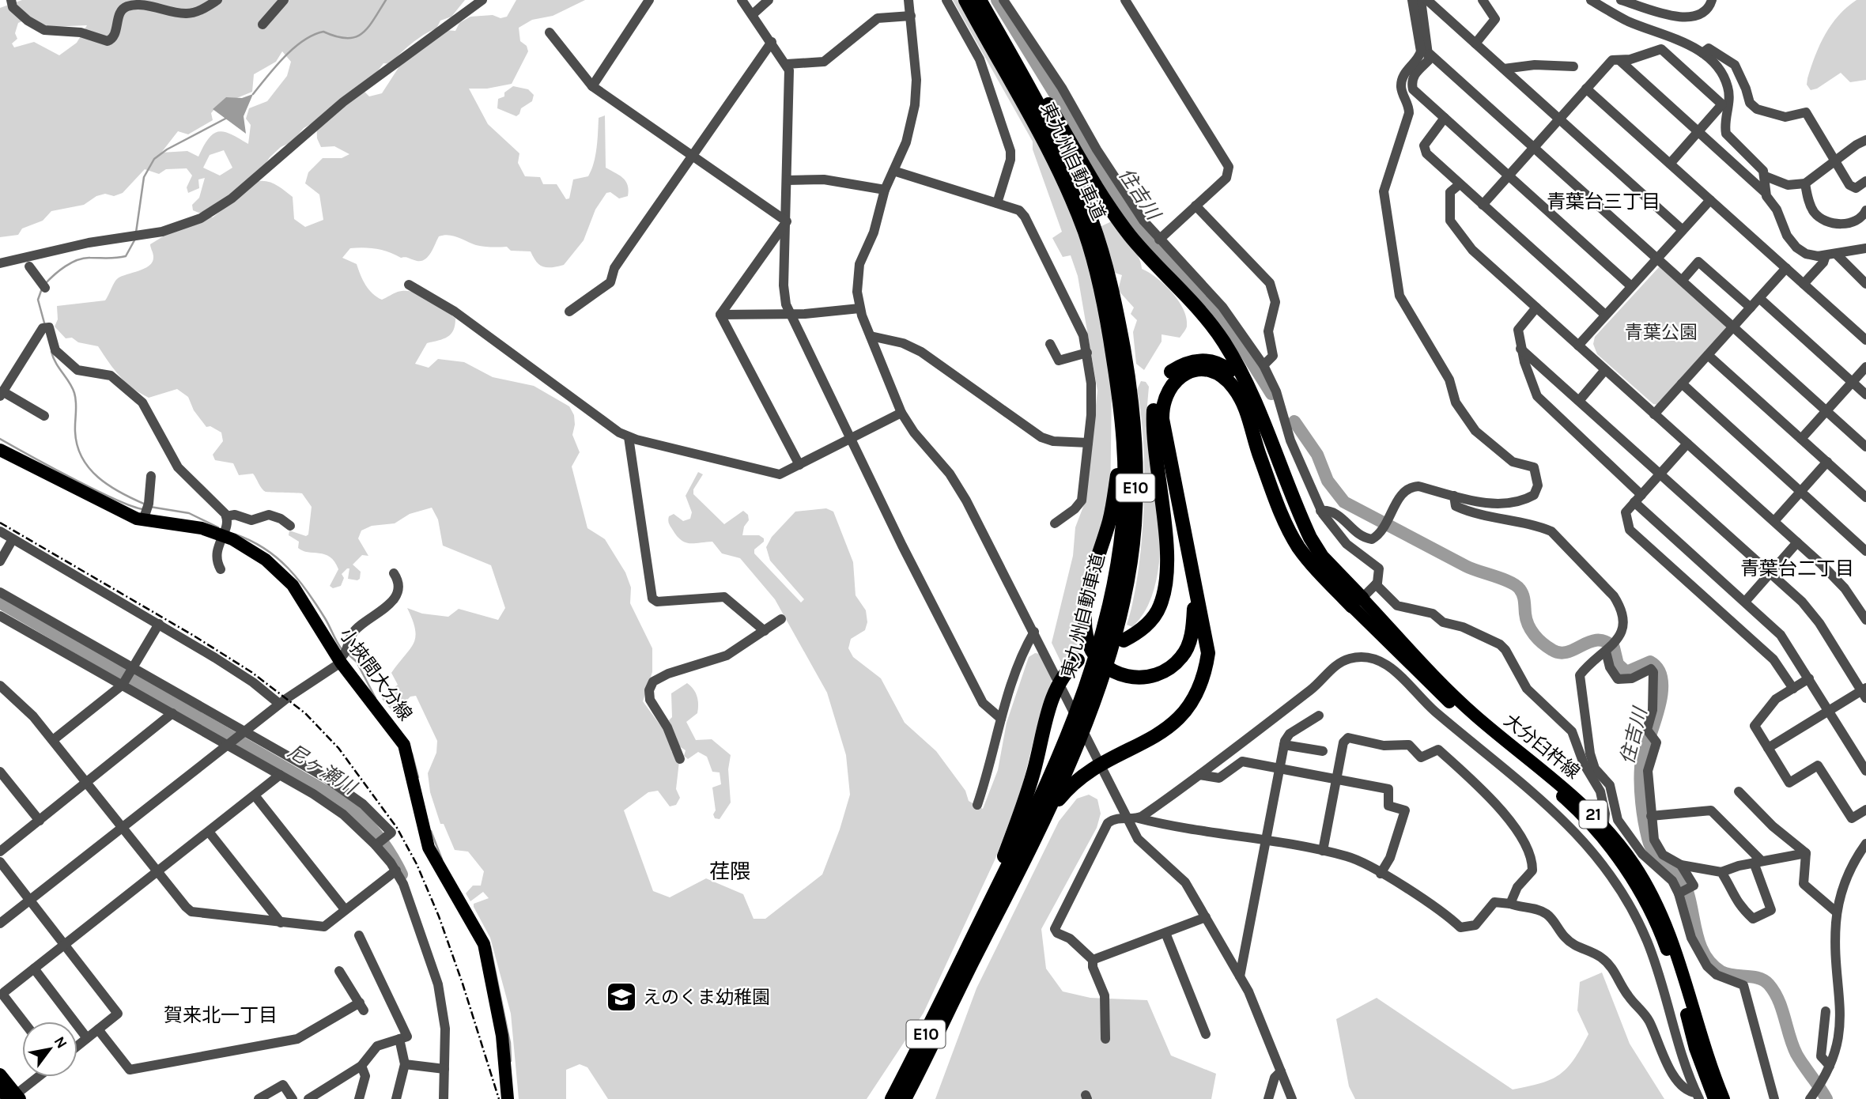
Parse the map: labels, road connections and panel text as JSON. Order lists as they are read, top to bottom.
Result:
{
  "streets": {
    "highway": ["東九州自動車道", "E10"],
    "main road": ["小挾間大分線", "大分臼杵線", "21"]
  },
  "districts": [
    "青葉台三丁目",
    "青葉台二丁目",
    "荏隈",
    "賀来北一丁目"
  ],
  "water": ["住吉川", "尼ヶ瀬川"],
  "parks": ["青葉公園"],
  "places": {
    "school or university": ["えのくま幼稚園"]
  },
  "north": "top right"
}
